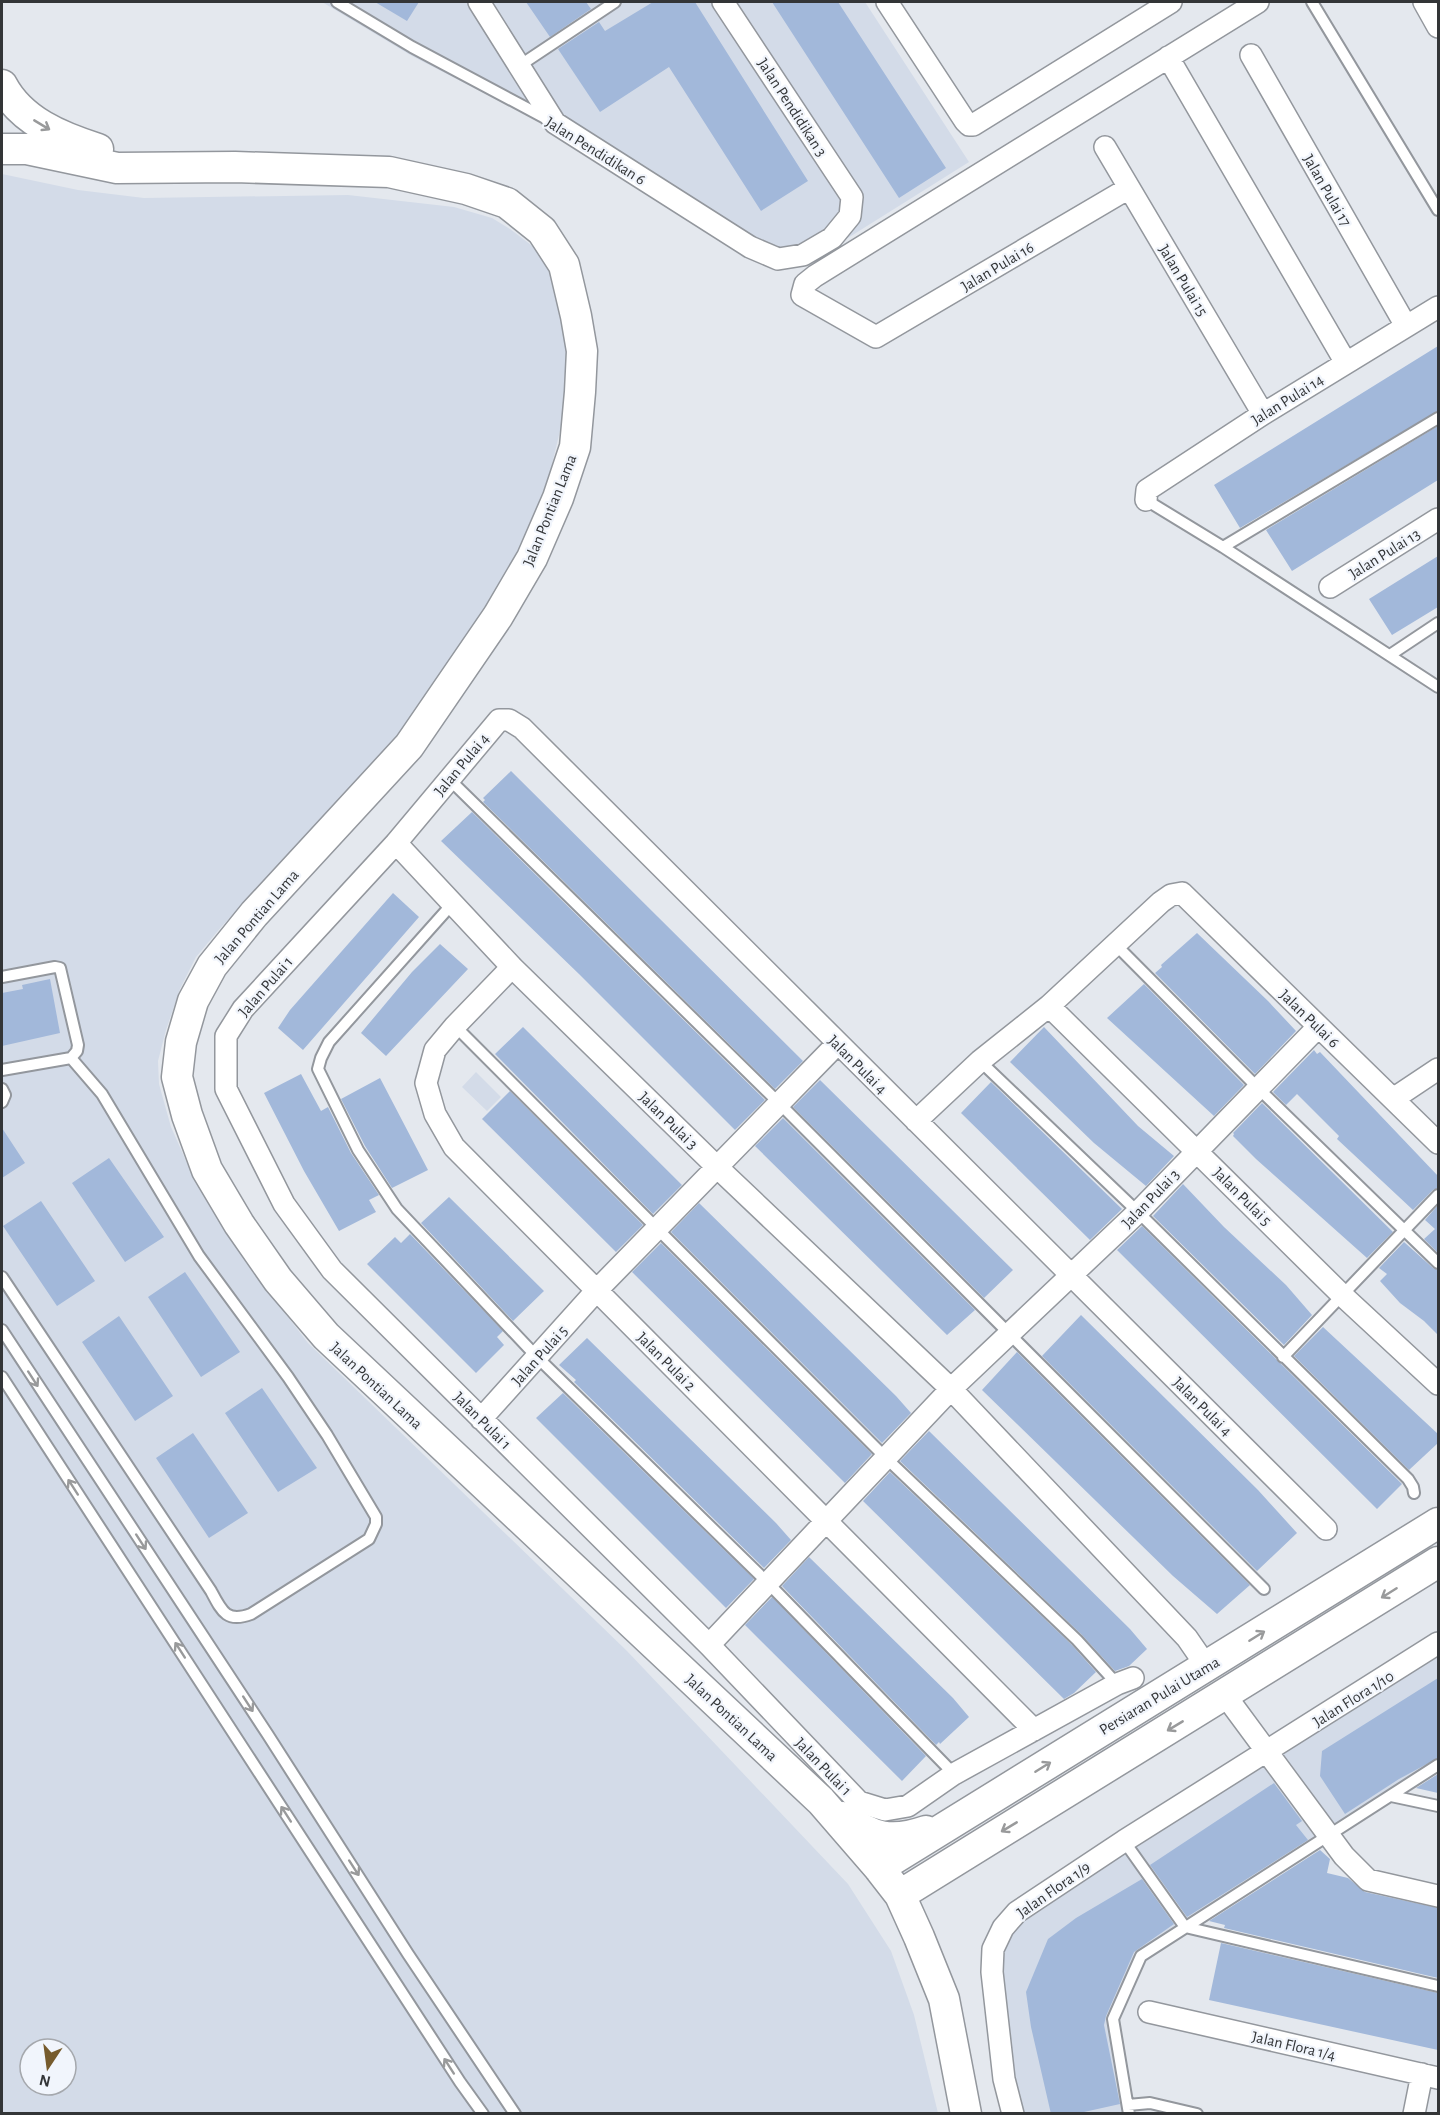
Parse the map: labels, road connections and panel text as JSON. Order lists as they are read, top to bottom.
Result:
{
  "streets": {
    "street": [
      "Jalan Pendidikan 3",
      "Jalan Pendidikan 6",
      "Jalan Pulai 17",
      "Jalan Pulai 16",
      "Jalan Pulai 15",
      "Jalan Pulai 14",
      "Jalan Pontian Lama",
      "Jalan Pulai 13",
      "Jalan Pulai 4",
      "Jalan Pulai 1",
      "Jalan Pulai 6",
      "Jalan Pulai 3",
      "Jalan Pulai 5",
      "Jalan Pulai 2",
      "Persiaran Pulai Utama",
      "Jalan Flora 1/10",
      "Jalan Flora 1/9",
      "Jalan Flora 1/4"
    ]
  },
  "crossings": [
    ["Jalan Pendidikan 3", "Jalan Pendidikan 6"],
    ["Jalan Pulai 17", "Jalan Pulai 14"],
    ["Jalan Pulai 16", "Jalan Pulai 15"],
    ["Jalan Pulai 15", "Jalan Pulai 14"],
    ["Jalan Pontian Lama", "Persiaran Pulai Utama"],
    ["Jalan Pulai 4", "Jalan Pulai 1"],
    ["Jalan Pulai 4", "Jalan Pulai 3"],
    ["Jalan Pulai 4", "Jalan Pulai 5"],
    ["Jalan Pulai 1", "Jalan Pulai 3"],
    ["Jalan Pulai 1", "Jalan Pulai 5"],
    ["Jalan Pulai 1", "Jalan Pulai 2"],
    ["Jalan Pulai 6", "Jalan Pulai 3"],
    ["Jalan Pulai 3", "Jalan Pulai 5"],
    ["Jalan Pulai 3", "Jalan Pulai 2"],
    ["Jalan Pulai 3", "Persiaran Pulai Utama"],
    ["Jalan Pulai 5", "Jalan Pulai 2"],
    ["Jalan Flora 1/10", "Jalan Flora 1/9"]
  ],
  "north": "bottom"
}
